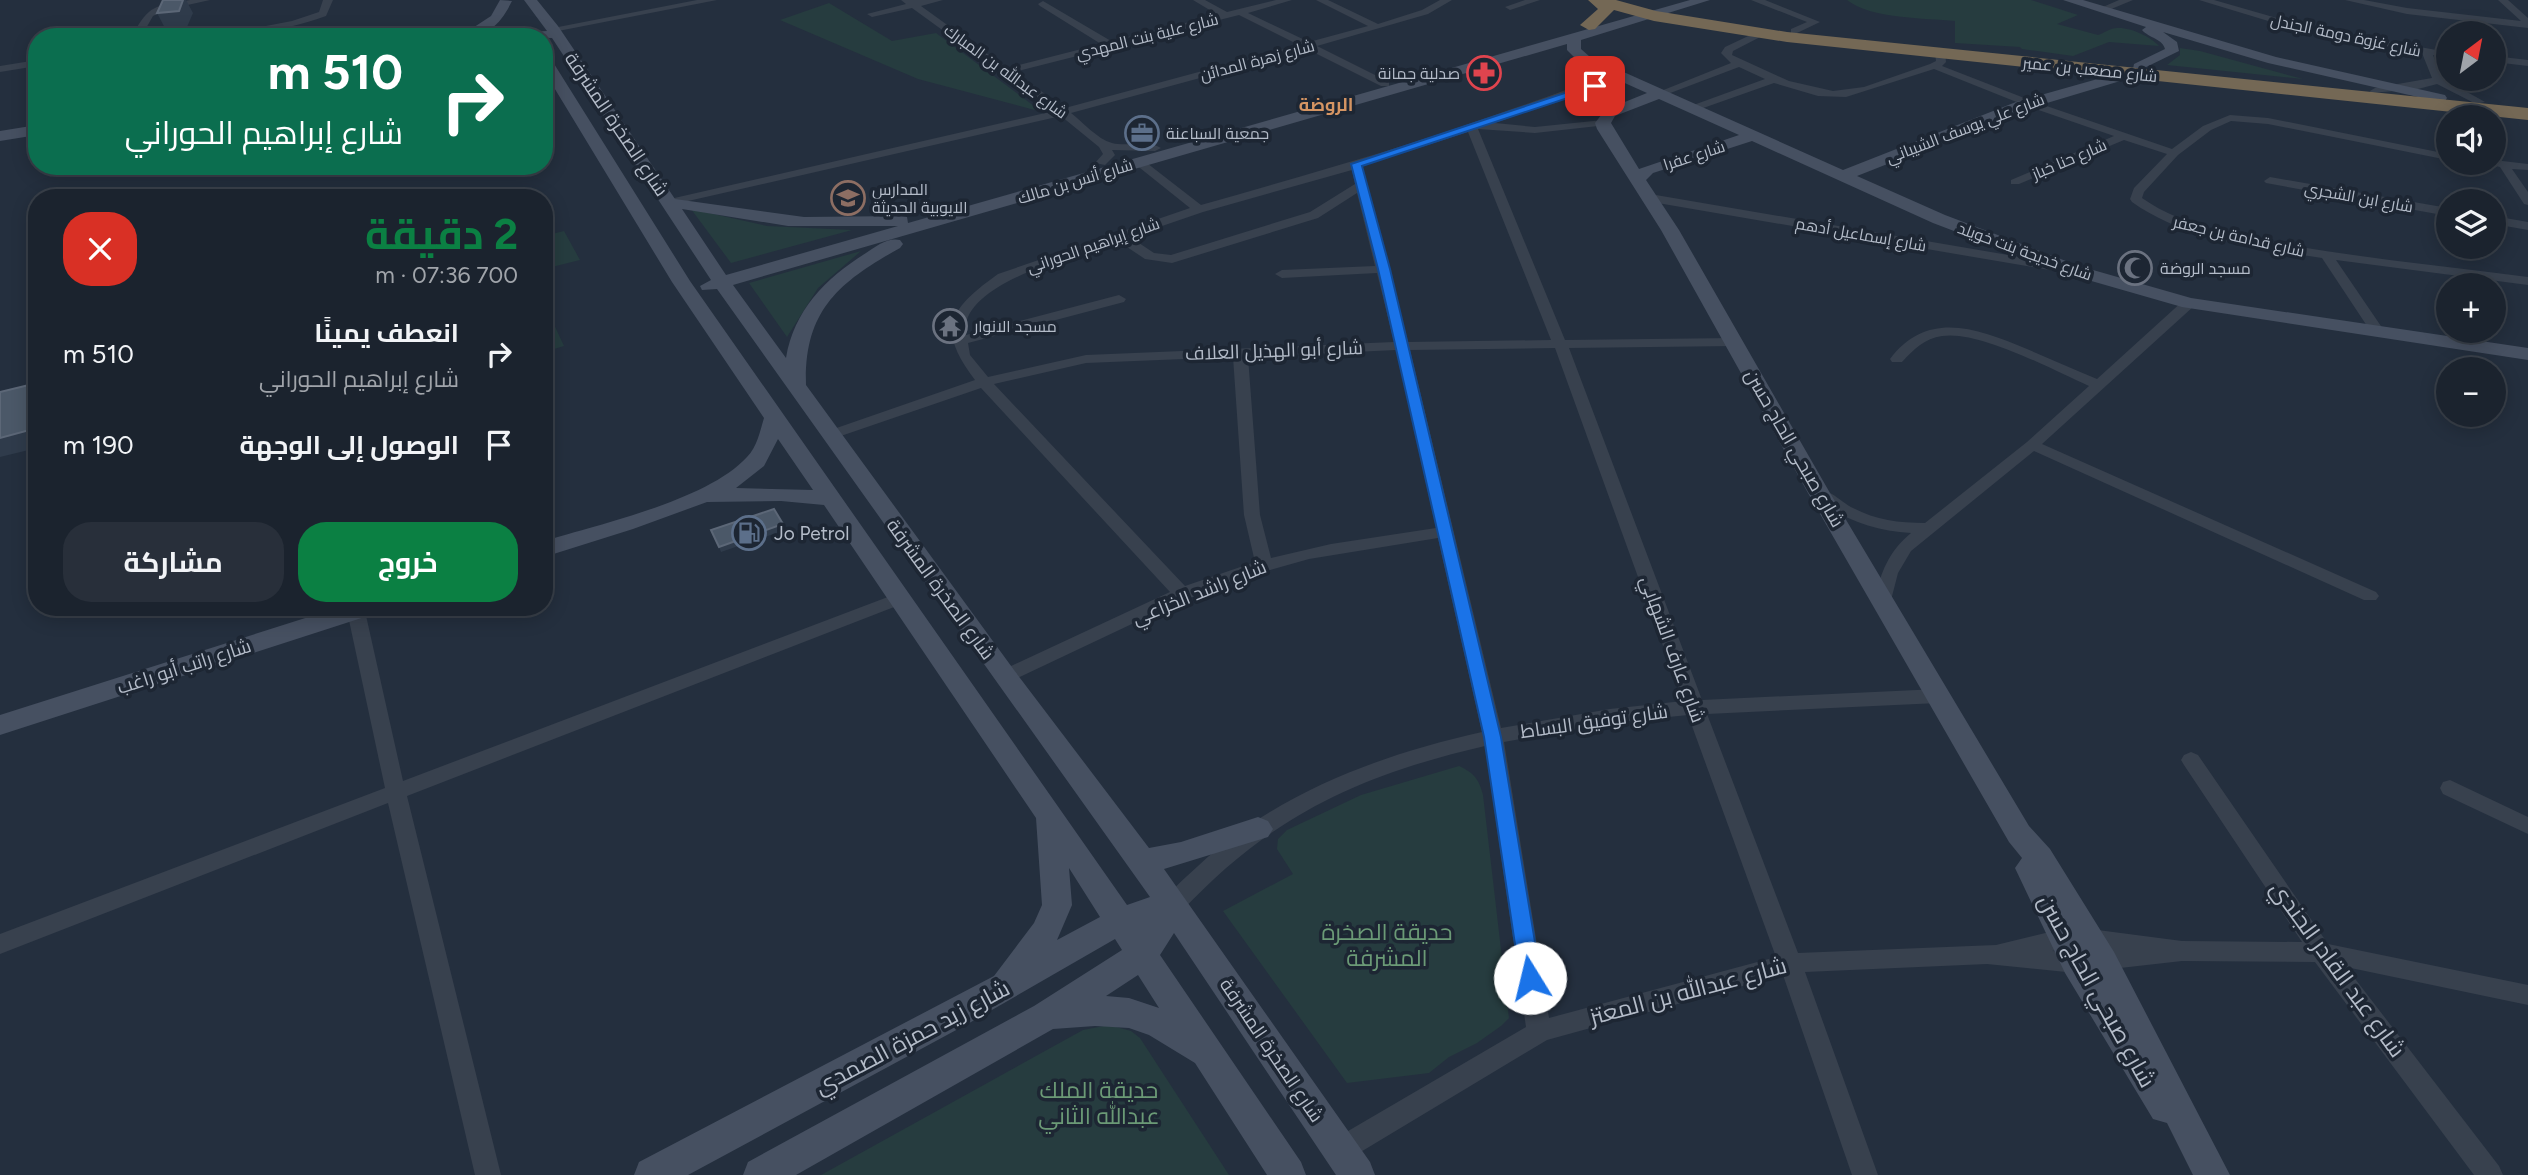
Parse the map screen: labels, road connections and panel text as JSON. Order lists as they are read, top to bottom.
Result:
{
  "streets": {
    "highway": ["شارع مصعب بن عمير"],
    "main road": [
      "شارع الصخرة المشرفة",
      "شارع علي يوسف الشيباني",
      "شارع عفرا",
      "شارع أنس بن مالك",
      "شارع خديجة بنت خويلد",
      "شارع صبحي الحاج حسن",
      "شارع راتب أبو راغب",
      "شارع زيد حمزة الصمدي"
    ],
    "street": [
      "شارع غزوة دومة الجندل",
      "شارع علية بنت المهدي",
      "شارع زهرة المدائن",
      "شارع عبدالله بن المبارك",
      "شارع حنا خباز",
      "شارع ابن الشجري",
      "شارع إسماعيل أدهم",
      "شارع قدامة بن جعفر",
      "شارع إبراهيم الحوراني",
      "شارع أبو الهذيل العلاف",
      "شارع راشد الخزاعي",
      "شارع عارف الشهابي",
      "شارع توفيق البساط",
      "شارع عبد القادر الجندي",
      "شارع عبدالله بن المعتز"
    ]
  },
  "crossings": [
    ["شارع علية بنت المهدي", "شارع عبدالله بن المبارك"],
    ["شارع زهرة المدائن", "شارع عبدالله بن المبارك"],
    ["شارع زهرة المدائن", "شارع الصخرة المشرفة"],
    ["شارع مصعب بن عمير", "شارع علي يوسف الشيباني"],
    ["شارع مصعب بن عمير", "شارع أنس بن مالك"],
    ["شارع الصخرة المشرفة", "شارع أنس بن مالك"],
    ["شارع الصخرة المشرفة", "شارع أبو الهذيل العلاف"],
    ["شارع الصخرة المشرفة", "شارع راشد الخزاعي"],
    ["شارع الصخرة المشرفة", "شارع توفيق البساط"],
    ["شارع الصخرة المشرفة", "شارع عبدالله بن المعتز"],
    ["شارع الصخرة المشرفة", "شارع زيد حمزة الصمدي"],
    ["شارع علي يوسف الشيباني", "شارع خديجة بنت خويلد"],
    ["شارع عفرا", "شارع خديجة بنت خويلد"],
    ["شارع عفرا", "شارع صبحي الحاج حسن"],
    ["شارع أنس بن مالك", "شارع خديجة بنت خويلد"],
    ["شارع إسماعيل أدهم", "شارع خديجة بنت خويلد"],
    ["شارع إسماعيل أدهم", "شارع صبحي الحاج حسن"],
    ["شارع إبراهيم الحوراني", "شارع خديجة بنت خويلد"],
    ["شارع إبراهيم الحوراني", "شارع عارف الشهابي"],
    ["شارع أبو الهذيل العلاف", "شارع صبحي الحاج حسن"],
    ["شارع أبو الهذيل العلاف", "شارع عارف الشهابي"],
    ["شارع صبحي الحاج حسن", "شارع توفيق البساط"],
    ["شارع صبحي الحاج حسن", "شارع عبدالله بن المعتز"],
    ["شارع عارف الشهابي", "شارع توفيق البساط"],
    ["شارع عارف الشهابي", "شارع عبدالله بن المعتز"],
    ["شارع توفيق البساط", "شارع زيد حمزة الصمدي"],
    ["شارع عبد القادر الجندي", "شارع عبدالله بن المعتز"]
  ],
  "districts": ["الروضة"],
  "parks": ["حديقة الصخرة المشرفة", "حديقة الملك عبدالله الثاني"],
  "places": {
    "pharmacy": ["صدلية جمانة"],
    "office": ["جمعية السباعنة"],
    "school or university": ["المدارس الايوبية الحديثة"],
    "mosque": ["مسجد الروضة"],
    "temple": ["مسجد الانوار"],
    "fuel station": ["Jo Petrol"]
  },
  "north": "top right",
  "page": {
    "map_buttons": ["+", "−"],
    "turn": ["510 m", "شارع إبراهيم الحوراني"],
    "heading": ["2 دقيقة", "700 m · 07:36"],
    "list": [
      {
        "name": "انعطف يمينًا",
        "note": "شارع إبراهيم الحوراني",
        "value": "510 m"
      },
      {
        "name": "الوصول إلى الوجهة",
        "value": "190 m"
      }
    ],
    "buttons": ["خروج", "مشاركة"]
  }
}
